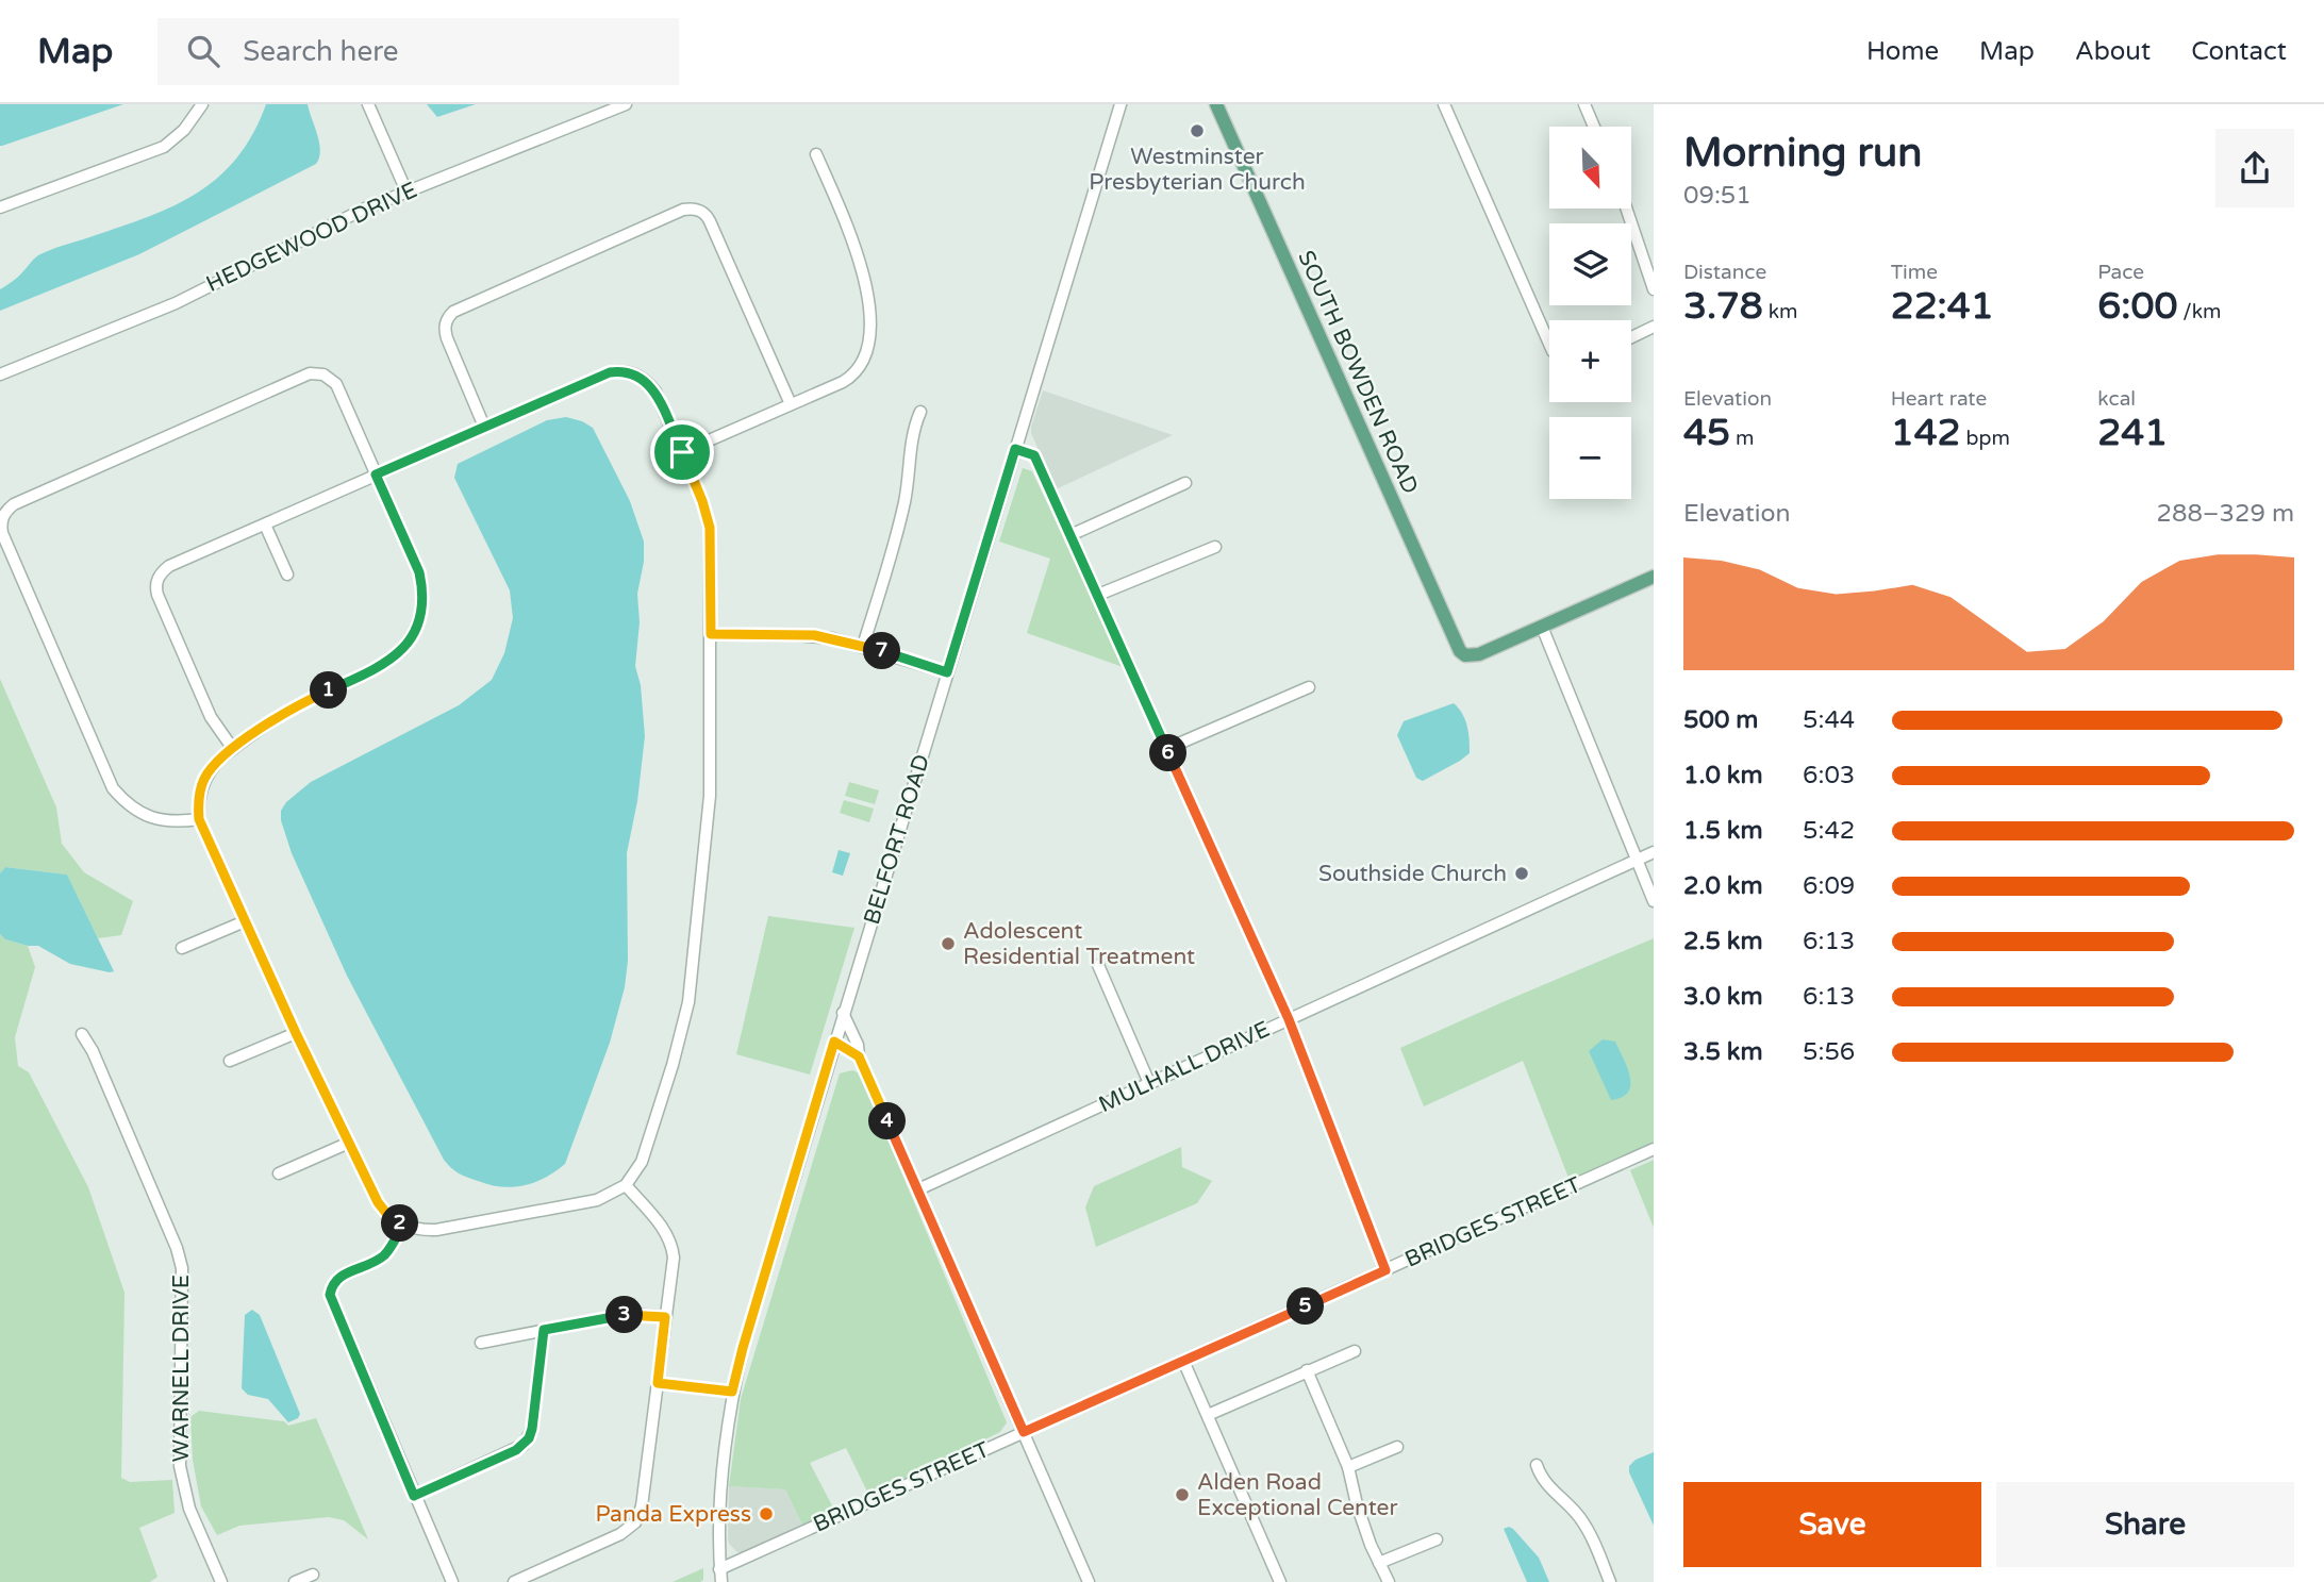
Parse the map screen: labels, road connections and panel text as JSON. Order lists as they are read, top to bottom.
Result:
{
  "streets": {
    "main road": ["SOUTH BOWDEN ROAD"],
    "street": [
      "HEDGEWOOD DRIVE",
      "BELFORT ROAD",
      "MULHALL DRIVE",
      "BRIDGES STREET",
      "WARNELL DRIVE"
    ]
  },
  "crossings": [
    ["BELFORT ROAD", "BRIDGES STREET"]
  ],
  "places": [
    "Westminster Presbyterian Church",
    "Southside Church",
    "Adolescent Residential Treatment",
    "Alden Road Exceptional Center",
    "Panda Express"
  ],
  "north": "bottom right",
  "page": {
    "header": "Map",
    "search": "Search here",
    "nav": [
      "Home",
      "Map",
      "About",
      "Contact"
    ],
    "heading": ["Morning run", "09:51"],
    "map_buttons": ["+", "−"],
    "stats": [
      ["Distance", "3.78 km"],
      ["Time", "22:41"],
      ["Pace", "6:00 /km"],
      ["Elevation", "45 m"],
      ["Heart rate", "142 bpm"],
      ["kcal", "241"]
    ],
    "chart": ["Elevation", "288–329 m"],
    "pins": [
      "7",
      "1",
      "6",
      "4",
      "2",
      "5",
      "3"
    ],
    "list": [
      {
        "name": "500 m",
        "note": "5:44"
      },
      {
        "name": "1.0 km",
        "note": "6:03"
      },
      {
        "name": "1.5 km",
        "note": "5:42"
      },
      {
        "name": "2.0 km",
        "note": "6:09"
      },
      {
        "name": "2.5 km",
        "note": "6:13"
      },
      {
        "name": "3.0 km",
        "note": "6:13"
      },
      {
        "name": "3.5 km",
        "note": "5:56"
      }
    ],
    "buttons": ["Save", "Share"]
  }
}
